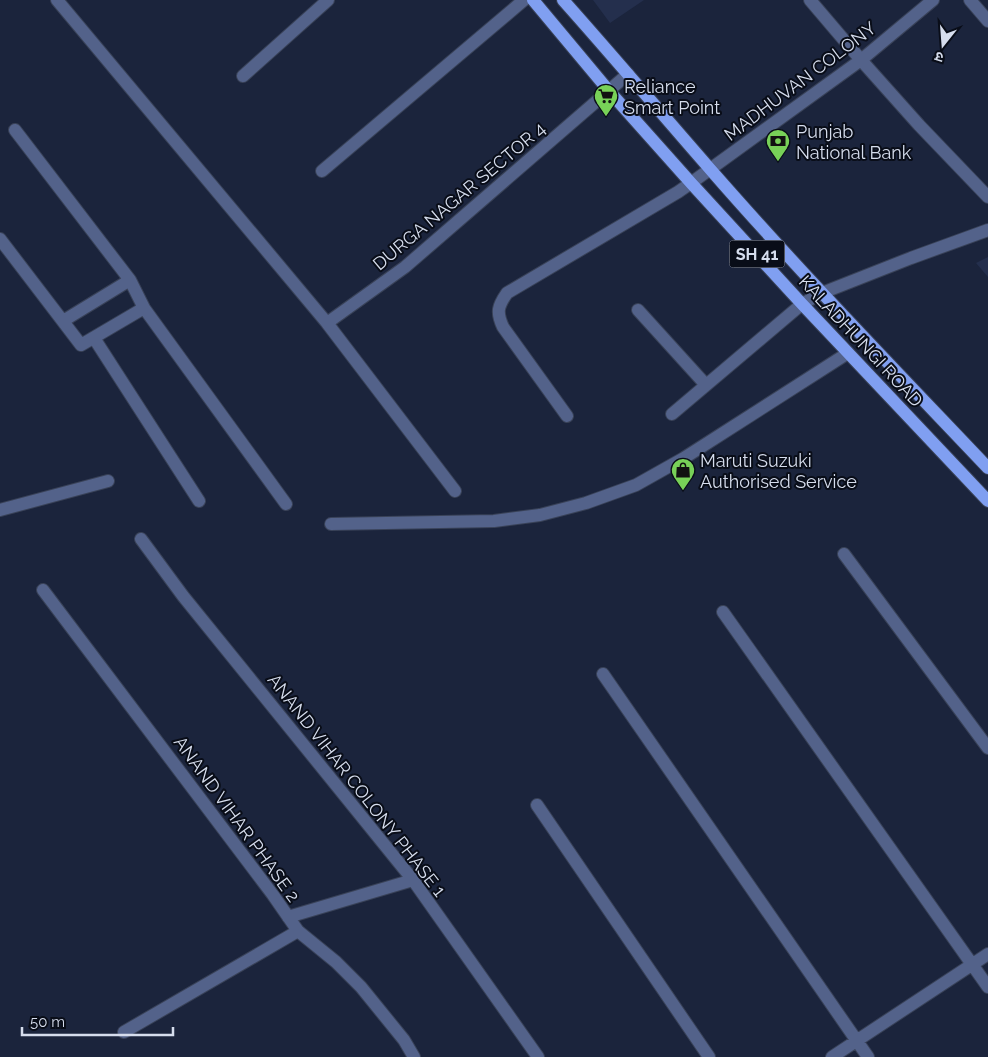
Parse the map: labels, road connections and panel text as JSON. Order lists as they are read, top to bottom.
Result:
{
  "streets": {
    "main road": ["SH 41", "KALADHUNGI ROAD"],
    "street": [
      "MADHUVAN COLONY",
      "DURGA NAGAR SECTOR 4",
      "ANAND VIHAR COLONY PHASE 1",
      "ANAND VIHAR PHASE 2"
    ]
  },
  "crossings": [
    ["MADHUVAN COLONY", "KALADHUNGI ROAD"],
    ["DURGA NAGAR SECTOR 4", "KALADHUNGI ROAD"]
  ],
  "places": {
    "supermarket": ["Reliance Smart Point"],
    "bank": ["Punjab National Bank"],
    "shop": ["Maruti Suzuki Authorised Service"]
  },
  "scale_bar": "50 m",
  "north": "bottom"
}
